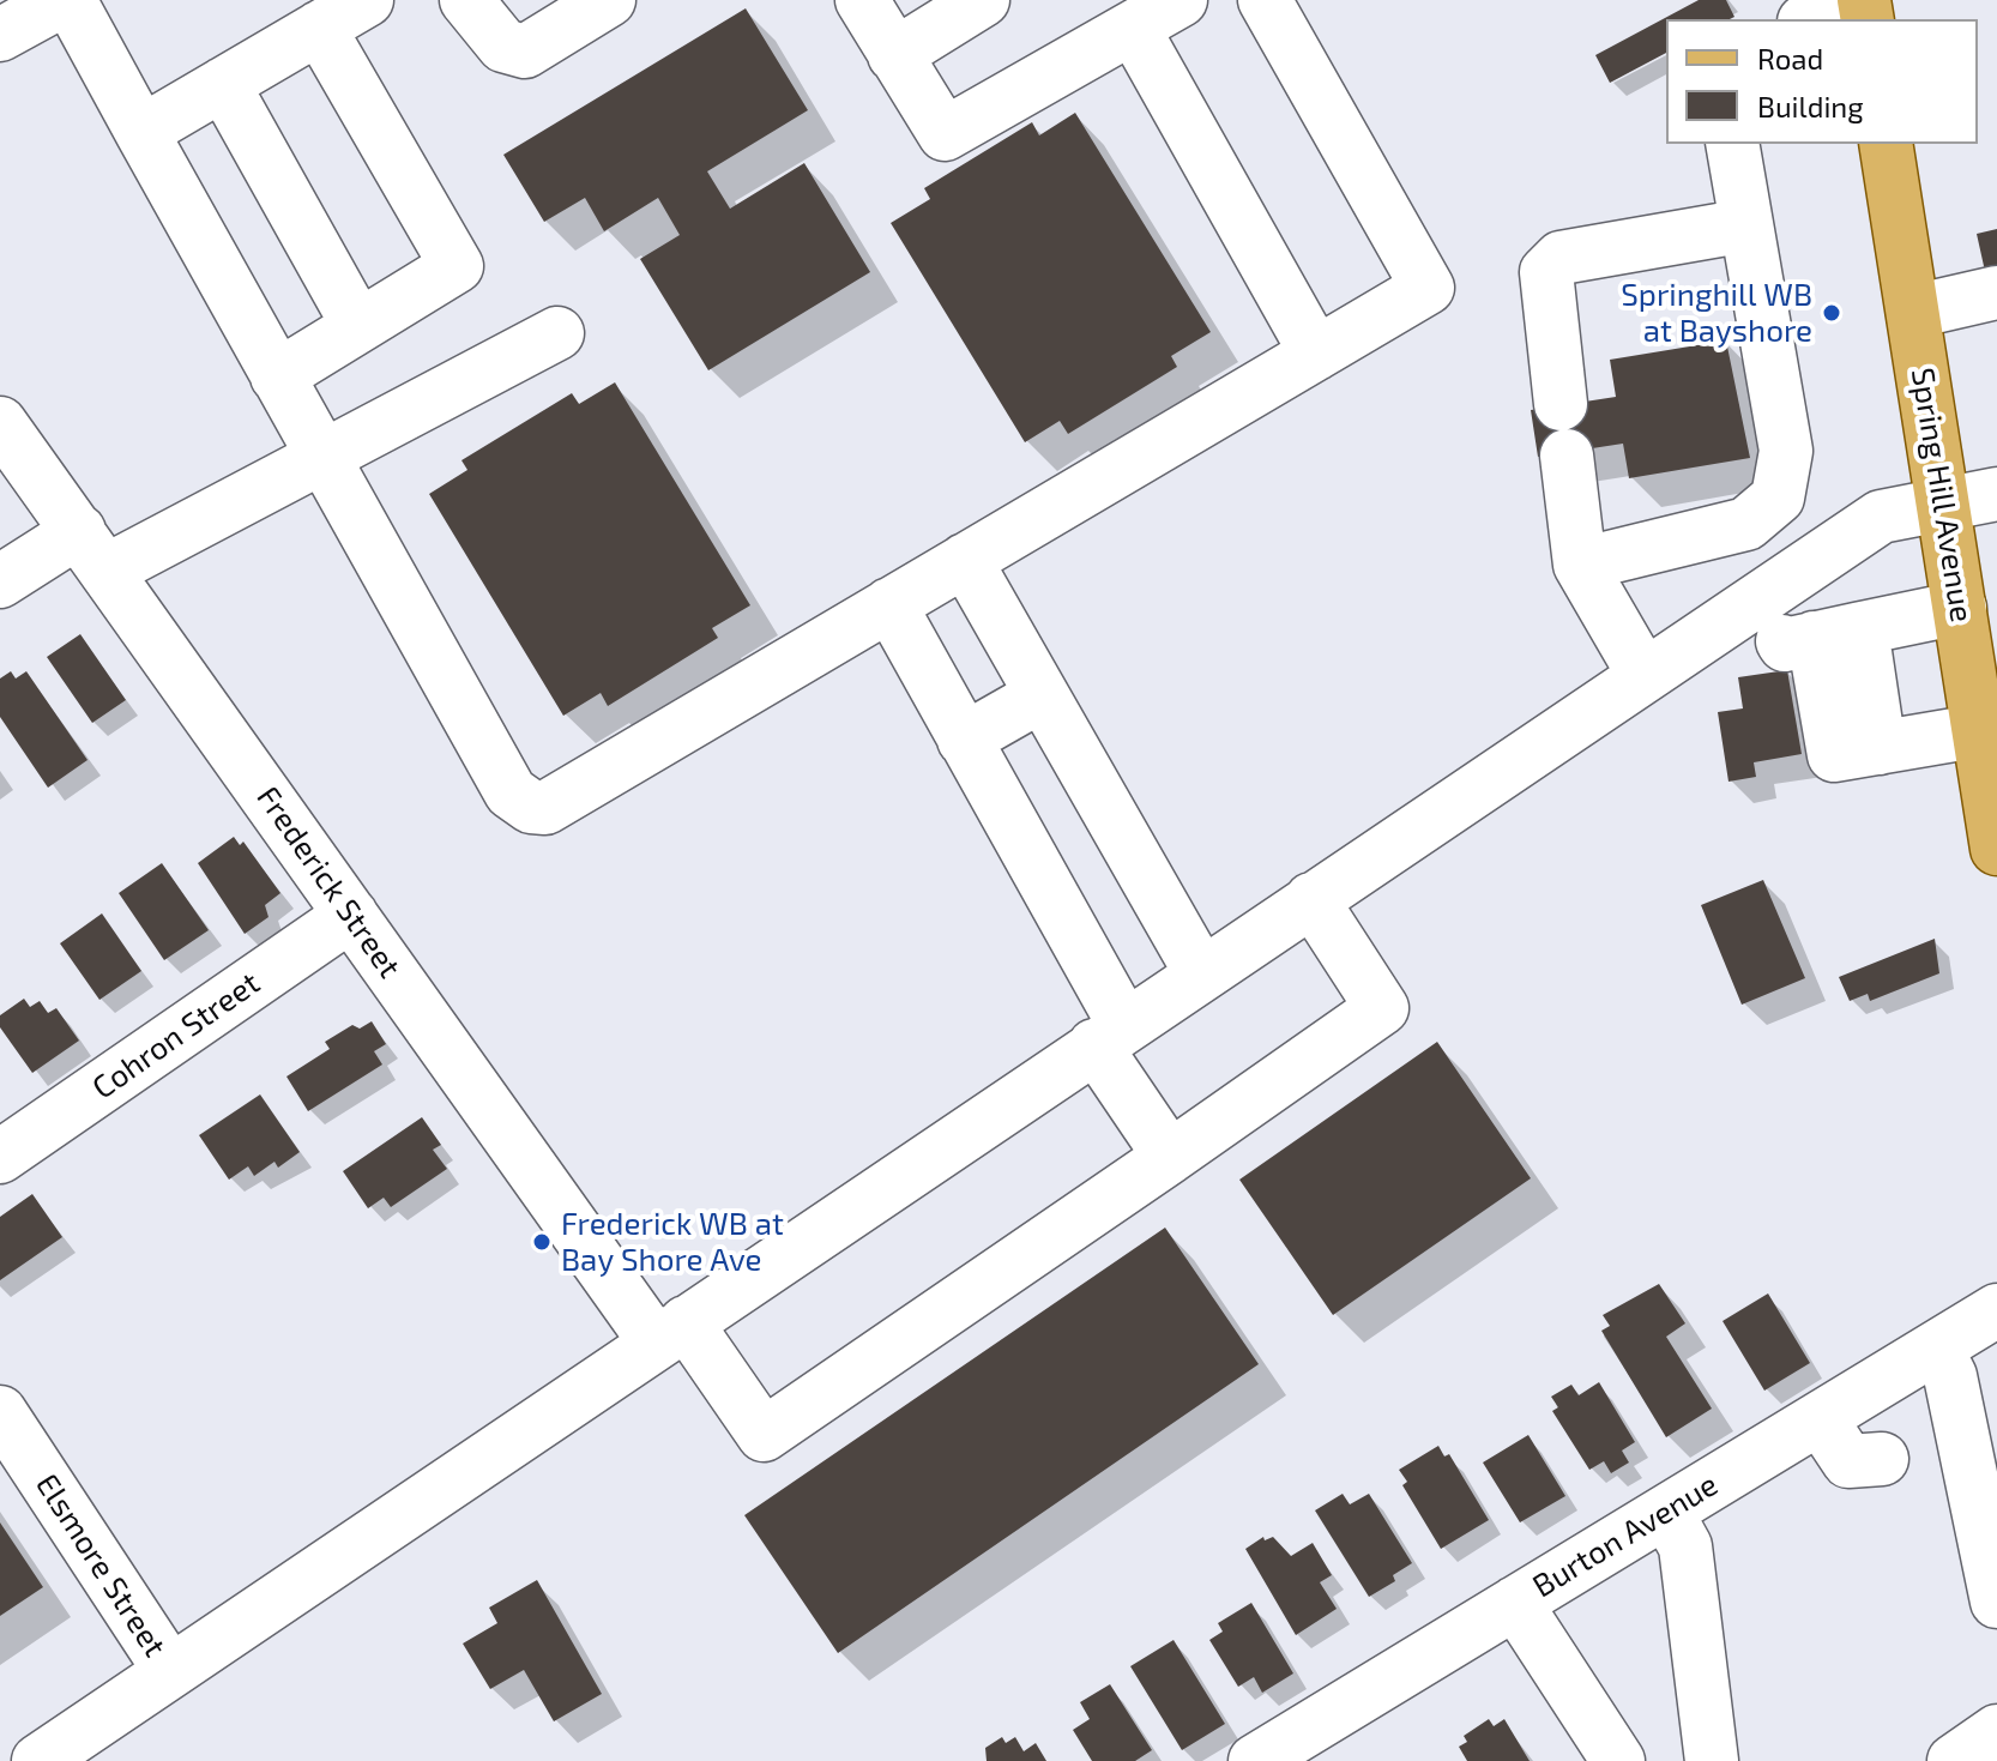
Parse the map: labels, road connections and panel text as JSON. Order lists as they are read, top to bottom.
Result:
{
  "streets": {
    "main road": ["Spring Hill Avenue"],
    "street": [
      "Frederick Street",
      "Cohron Street",
      "Burton Avenue",
      "Elsmore Street"
    ]
  },
  "crossings": [
    ["Frederick Street", "Cohron Street"]
  ],
  "places": ["Springhill WB at Bayshore", "Frederick WB at Bay Shore Ave"],
  "legend": ["Road", "Building"]
}
